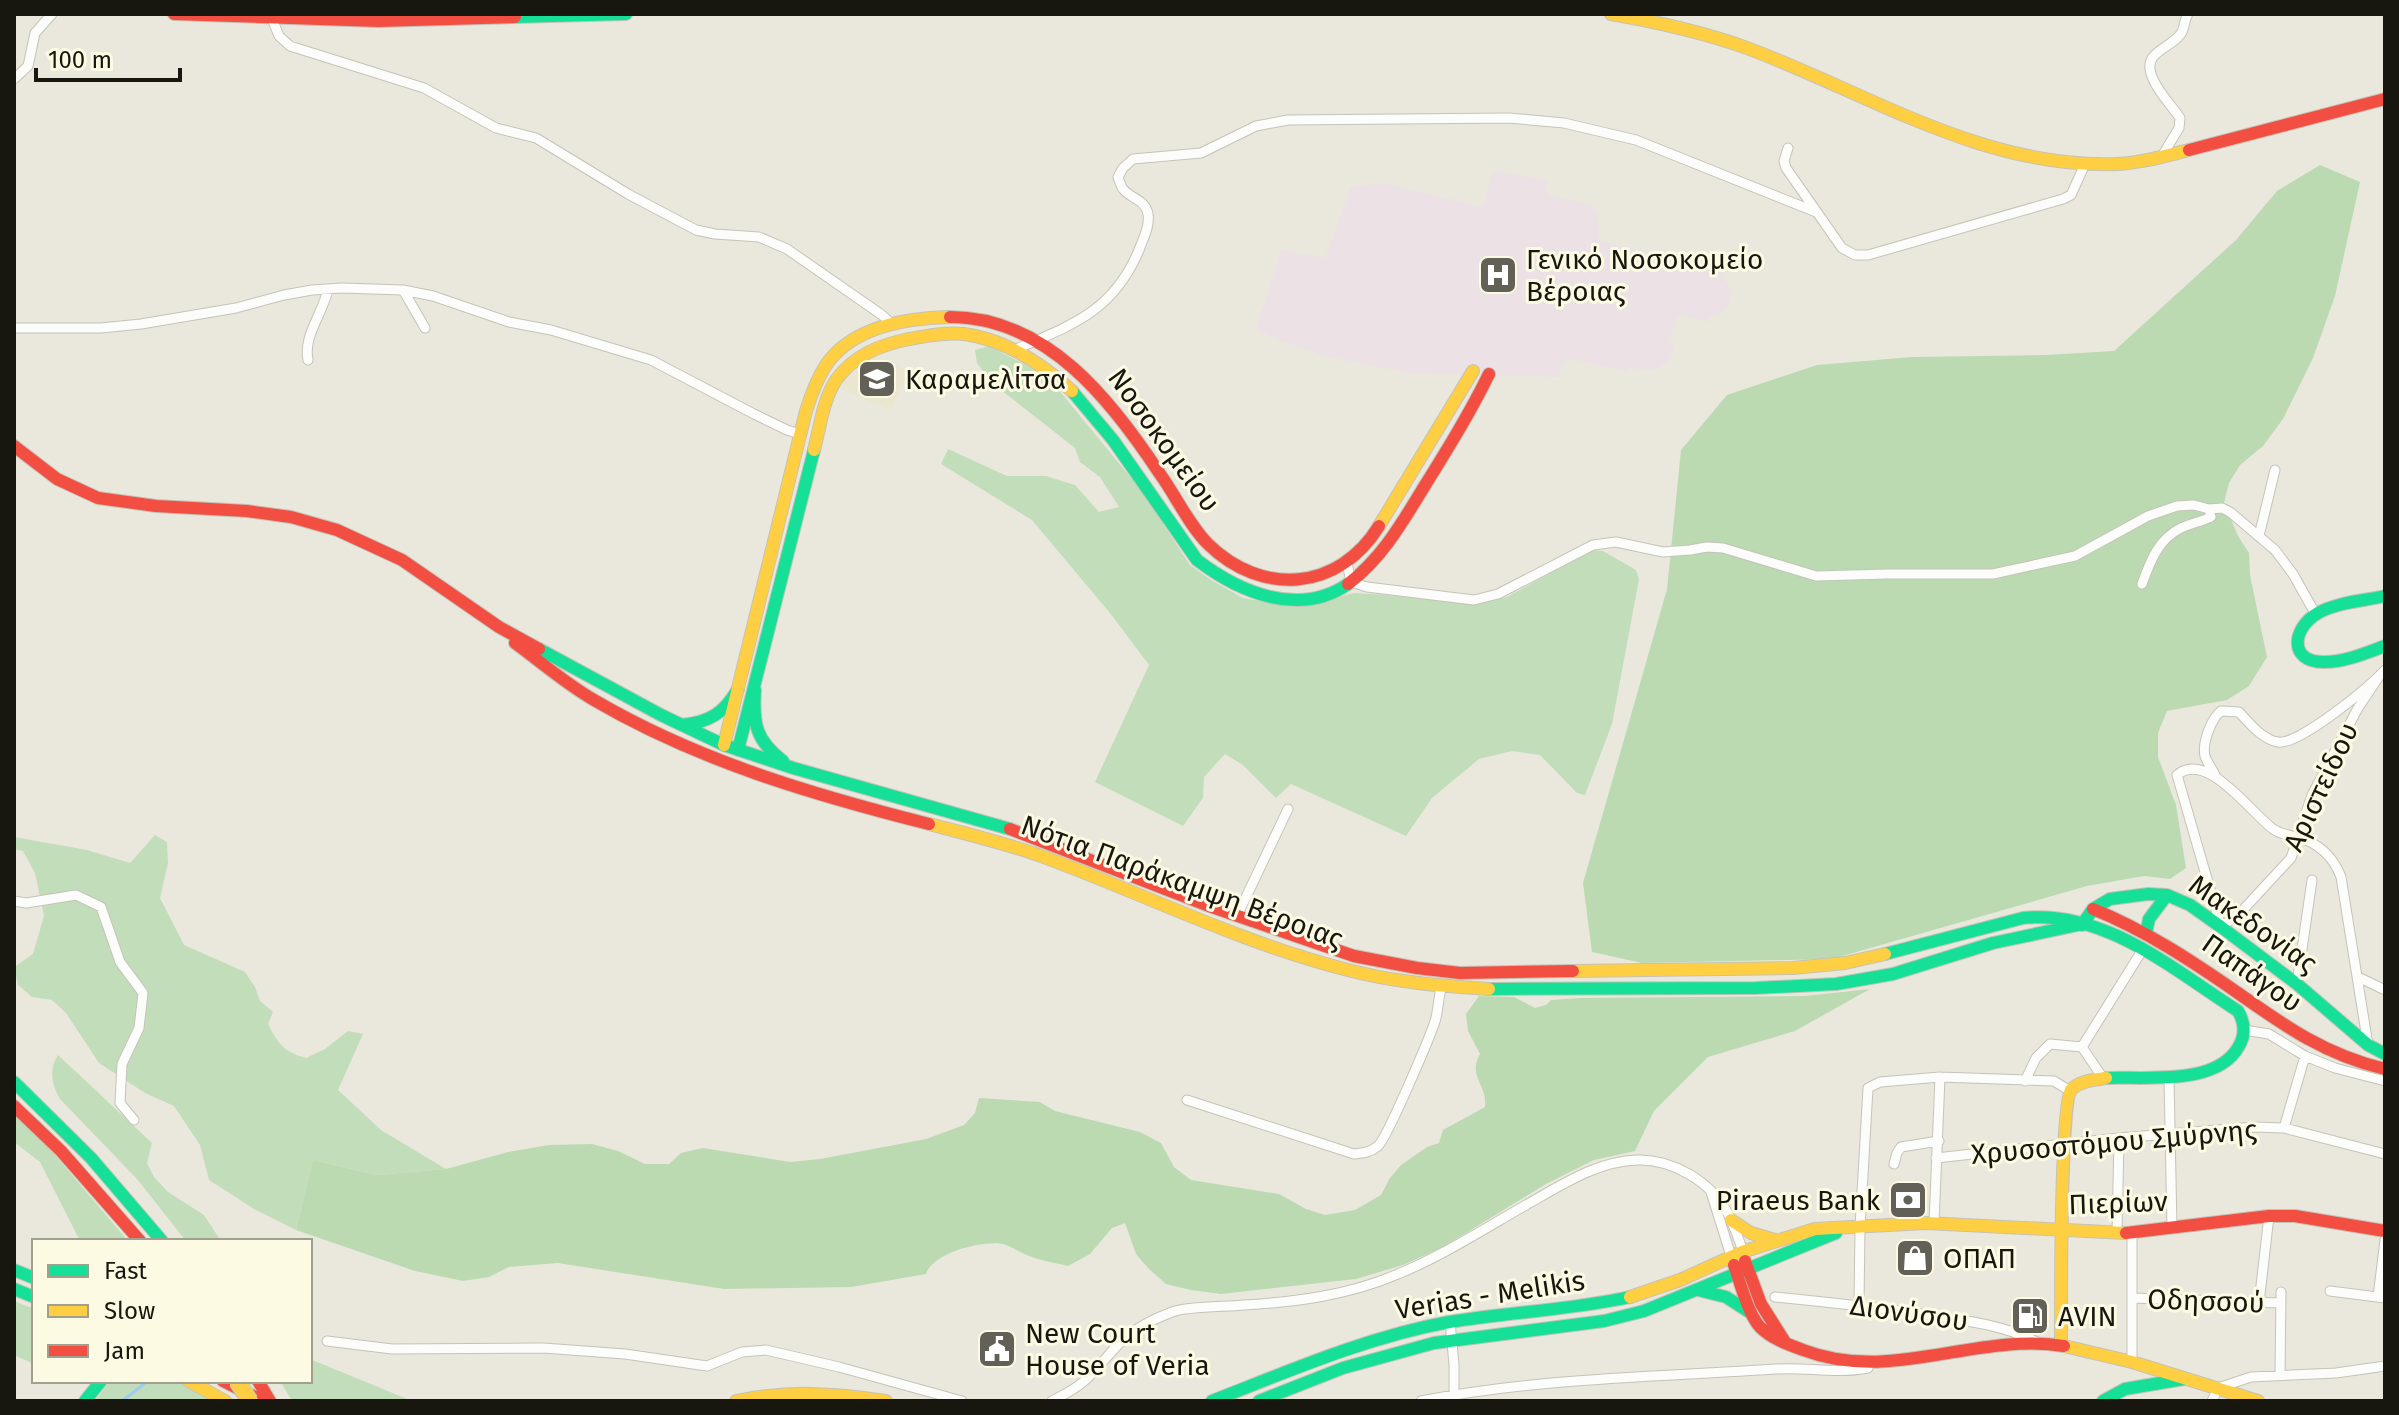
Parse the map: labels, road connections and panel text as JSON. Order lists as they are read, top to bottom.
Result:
{
  "streets": {
    "main road": [
      "Νοσοκομείου",
      "Νότια Παράκαμψη Βέροιας",
      "Μακεδονίας",
      "Παπάγου",
      "Πιερίων",
      "Verias - Melikis"
    ],
    "street": [
      "Αριστείδου",
      "Χρυσοστόμου Σμύρνης",
      "Οδησσού",
      "Διονύσου"
    ]
  },
  "crossings": [
    ["Αριστείδου", "Μακεδονίας"],
    ["Νότια Παράκαμψη Βέροιας", "Παπάγου"],
    ["Μακεδονίας", "Παπάγου"],
    ["Πιερίων", "Verias - Melikis"]
  ],
  "places": {
    "hospital": ["Γενικό Νοσοκομείο Βέροιας"],
    "school or university": ["Καραμελίτσα"],
    "bank": ["Piraeus Bank"],
    "shop": ["ΟΠΑΠ"],
    "fuel station": ["AVIN"],
    "public building": ["New Court House of Veria"]
  },
  "legend": ["Fast", "Slow", "Jam"],
  "scale_bar": "100 m"
}
